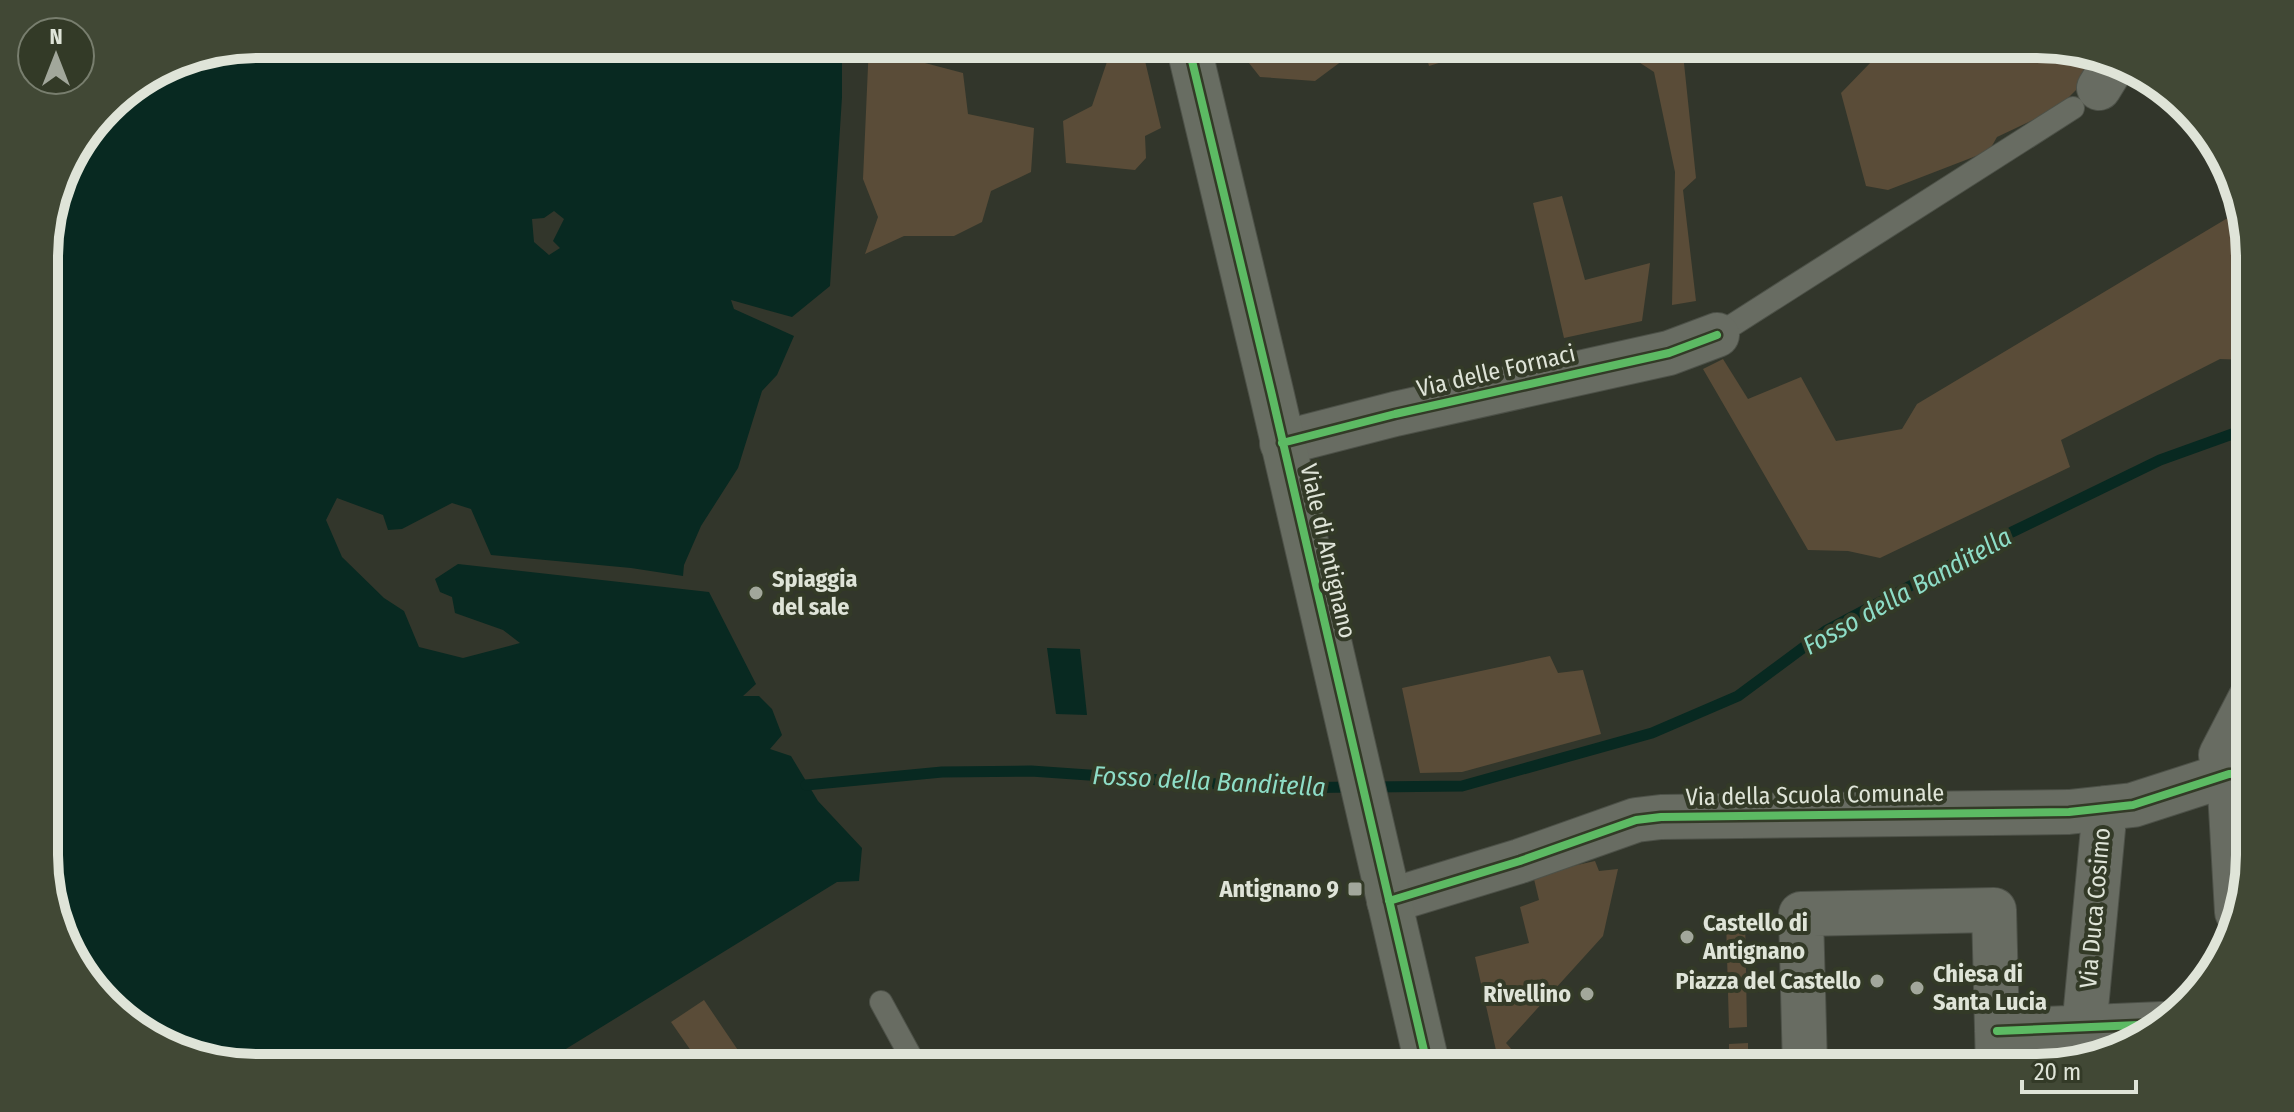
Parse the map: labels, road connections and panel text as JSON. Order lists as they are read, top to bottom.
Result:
{
  "streets": {
    "main road": ["Viale di Antignano"],
    "street": ["Via delle Fornaci", "Via della Scuola Comunale", "Via Duca Cosimo"]
  },
  "crossings": [
    ["Via delle Fornaci", "Viale di Antignano"],
    ["Viale di Antignano", "Via della Scuola Comunale"],
    ["Via della Scuola Comunale", "Via Duca Cosimo"]
  ],
  "water": ["Fosso della Banditella"],
  "places": {
    "other": [
      "Spiaggia del sale",
      "Castello di Antignano",
      "Piazza del Castello",
      "Chiesa di Santa Lucia",
      "Rivellino"
    ],
    "transit": ["Antignano 9"]
  },
  "scale_bar": "20 m",
  "north": "top"
}
